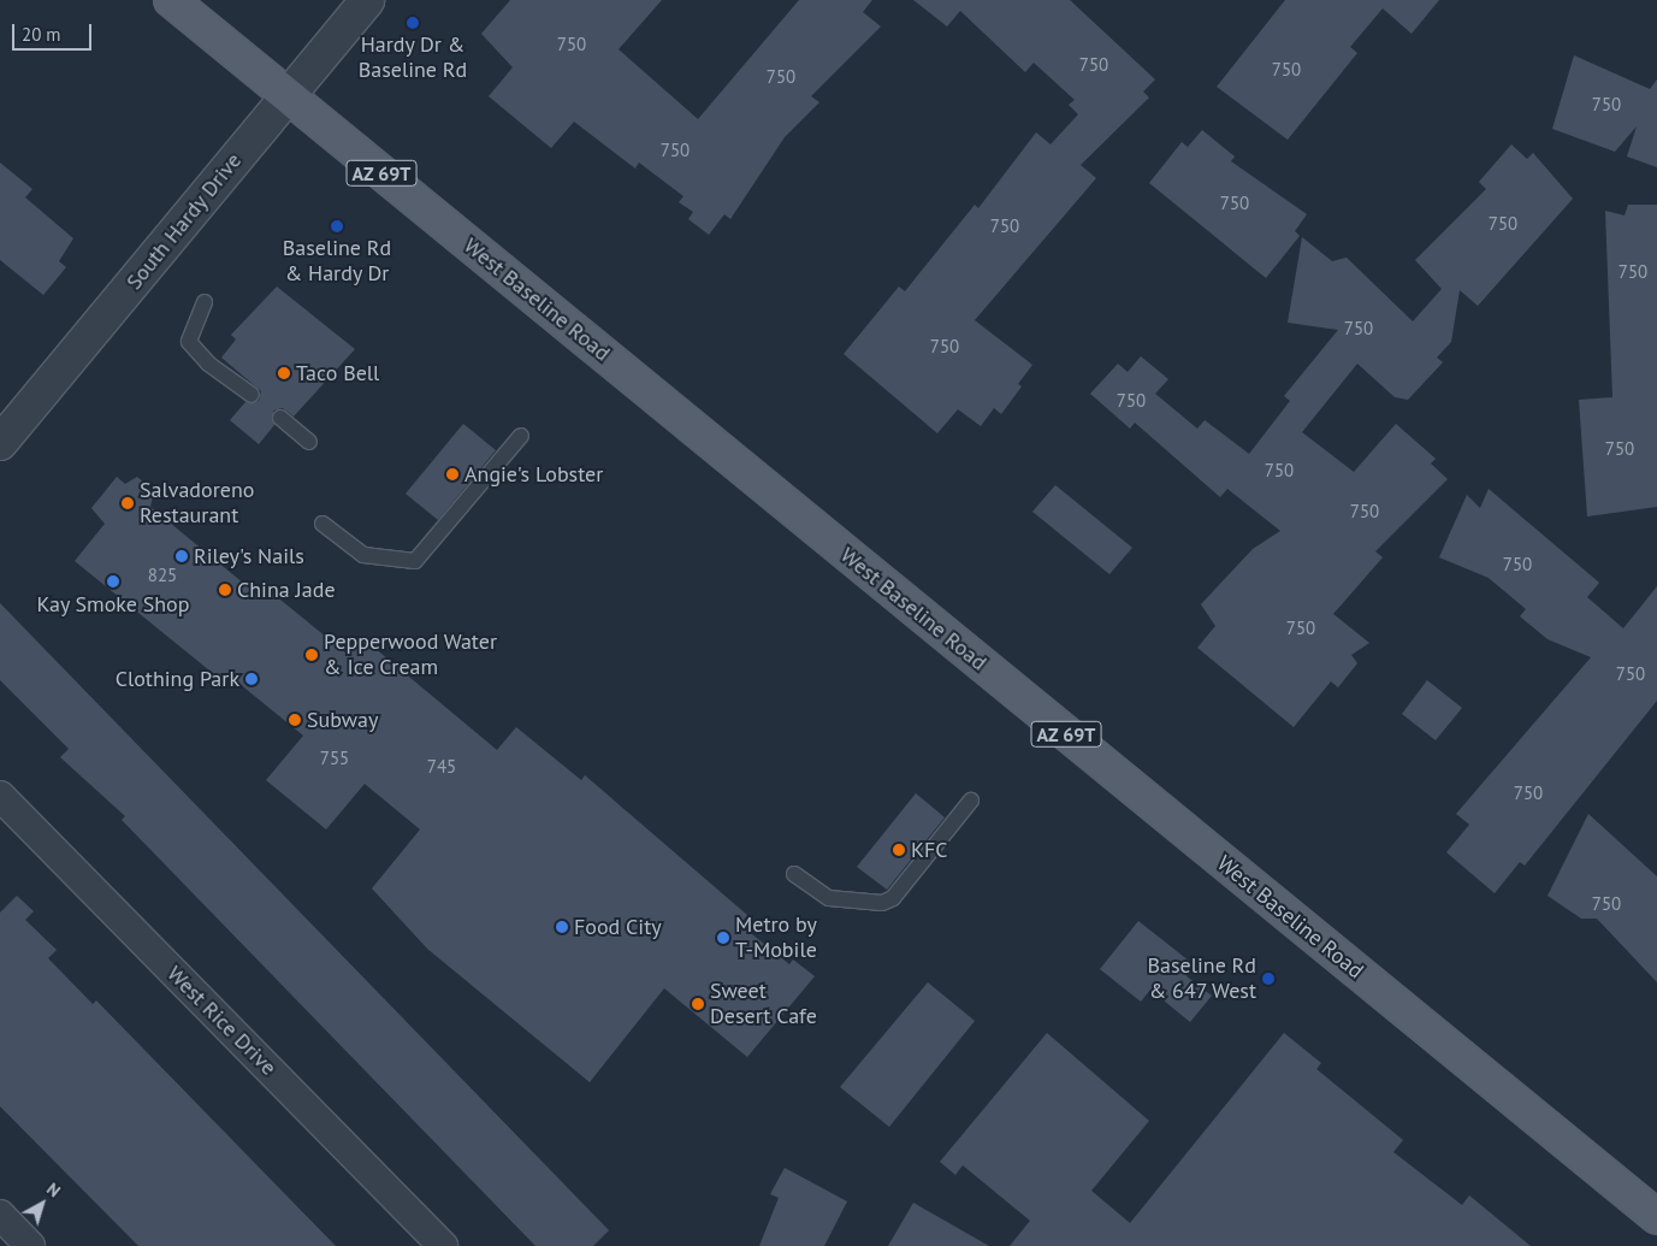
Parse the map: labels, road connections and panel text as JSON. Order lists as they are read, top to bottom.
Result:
{
  "streets": {
    "main road": ["AZ 69T", "West Baseline Road"],
    "street": ["South Hardy Drive", "West Rice Drive"]
  },
  "crossings": [
    ["South Hardy Drive", "West Baseline Road"]
  ],
  "places": [
    "Hardy Dr & Baseline Rd",
    "Baseline Rd & Hardy Dr",
    "Taco Bell",
    "Angie's Lobster",
    "Salvadoreno Restaurant",
    "Riley's Nails",
    "Kay Smoke Shop",
    "China Jade",
    "Pepperwood Water & Ice Cream",
    "Clothing Park",
    "Subway",
    "KFC",
    "Food City",
    "Metro by T-Mobile",
    "Baseline Rd & 647 West",
    "Sweet Desert Cafe"
  ],
  "house_numbers": [
    "750",
    "750",
    "750",
    "750",
    "750",
    "750",
    "750",
    "750",
    "750",
    "750",
    "750",
    "750",
    "750",
    "750",
    "750",
    "750",
    "750",
    "825",
    "750",
    "750",
    "755",
    "745",
    "750",
    "750"
  ],
  "scale_bar": "20 m",
  "north": "top right"
}
